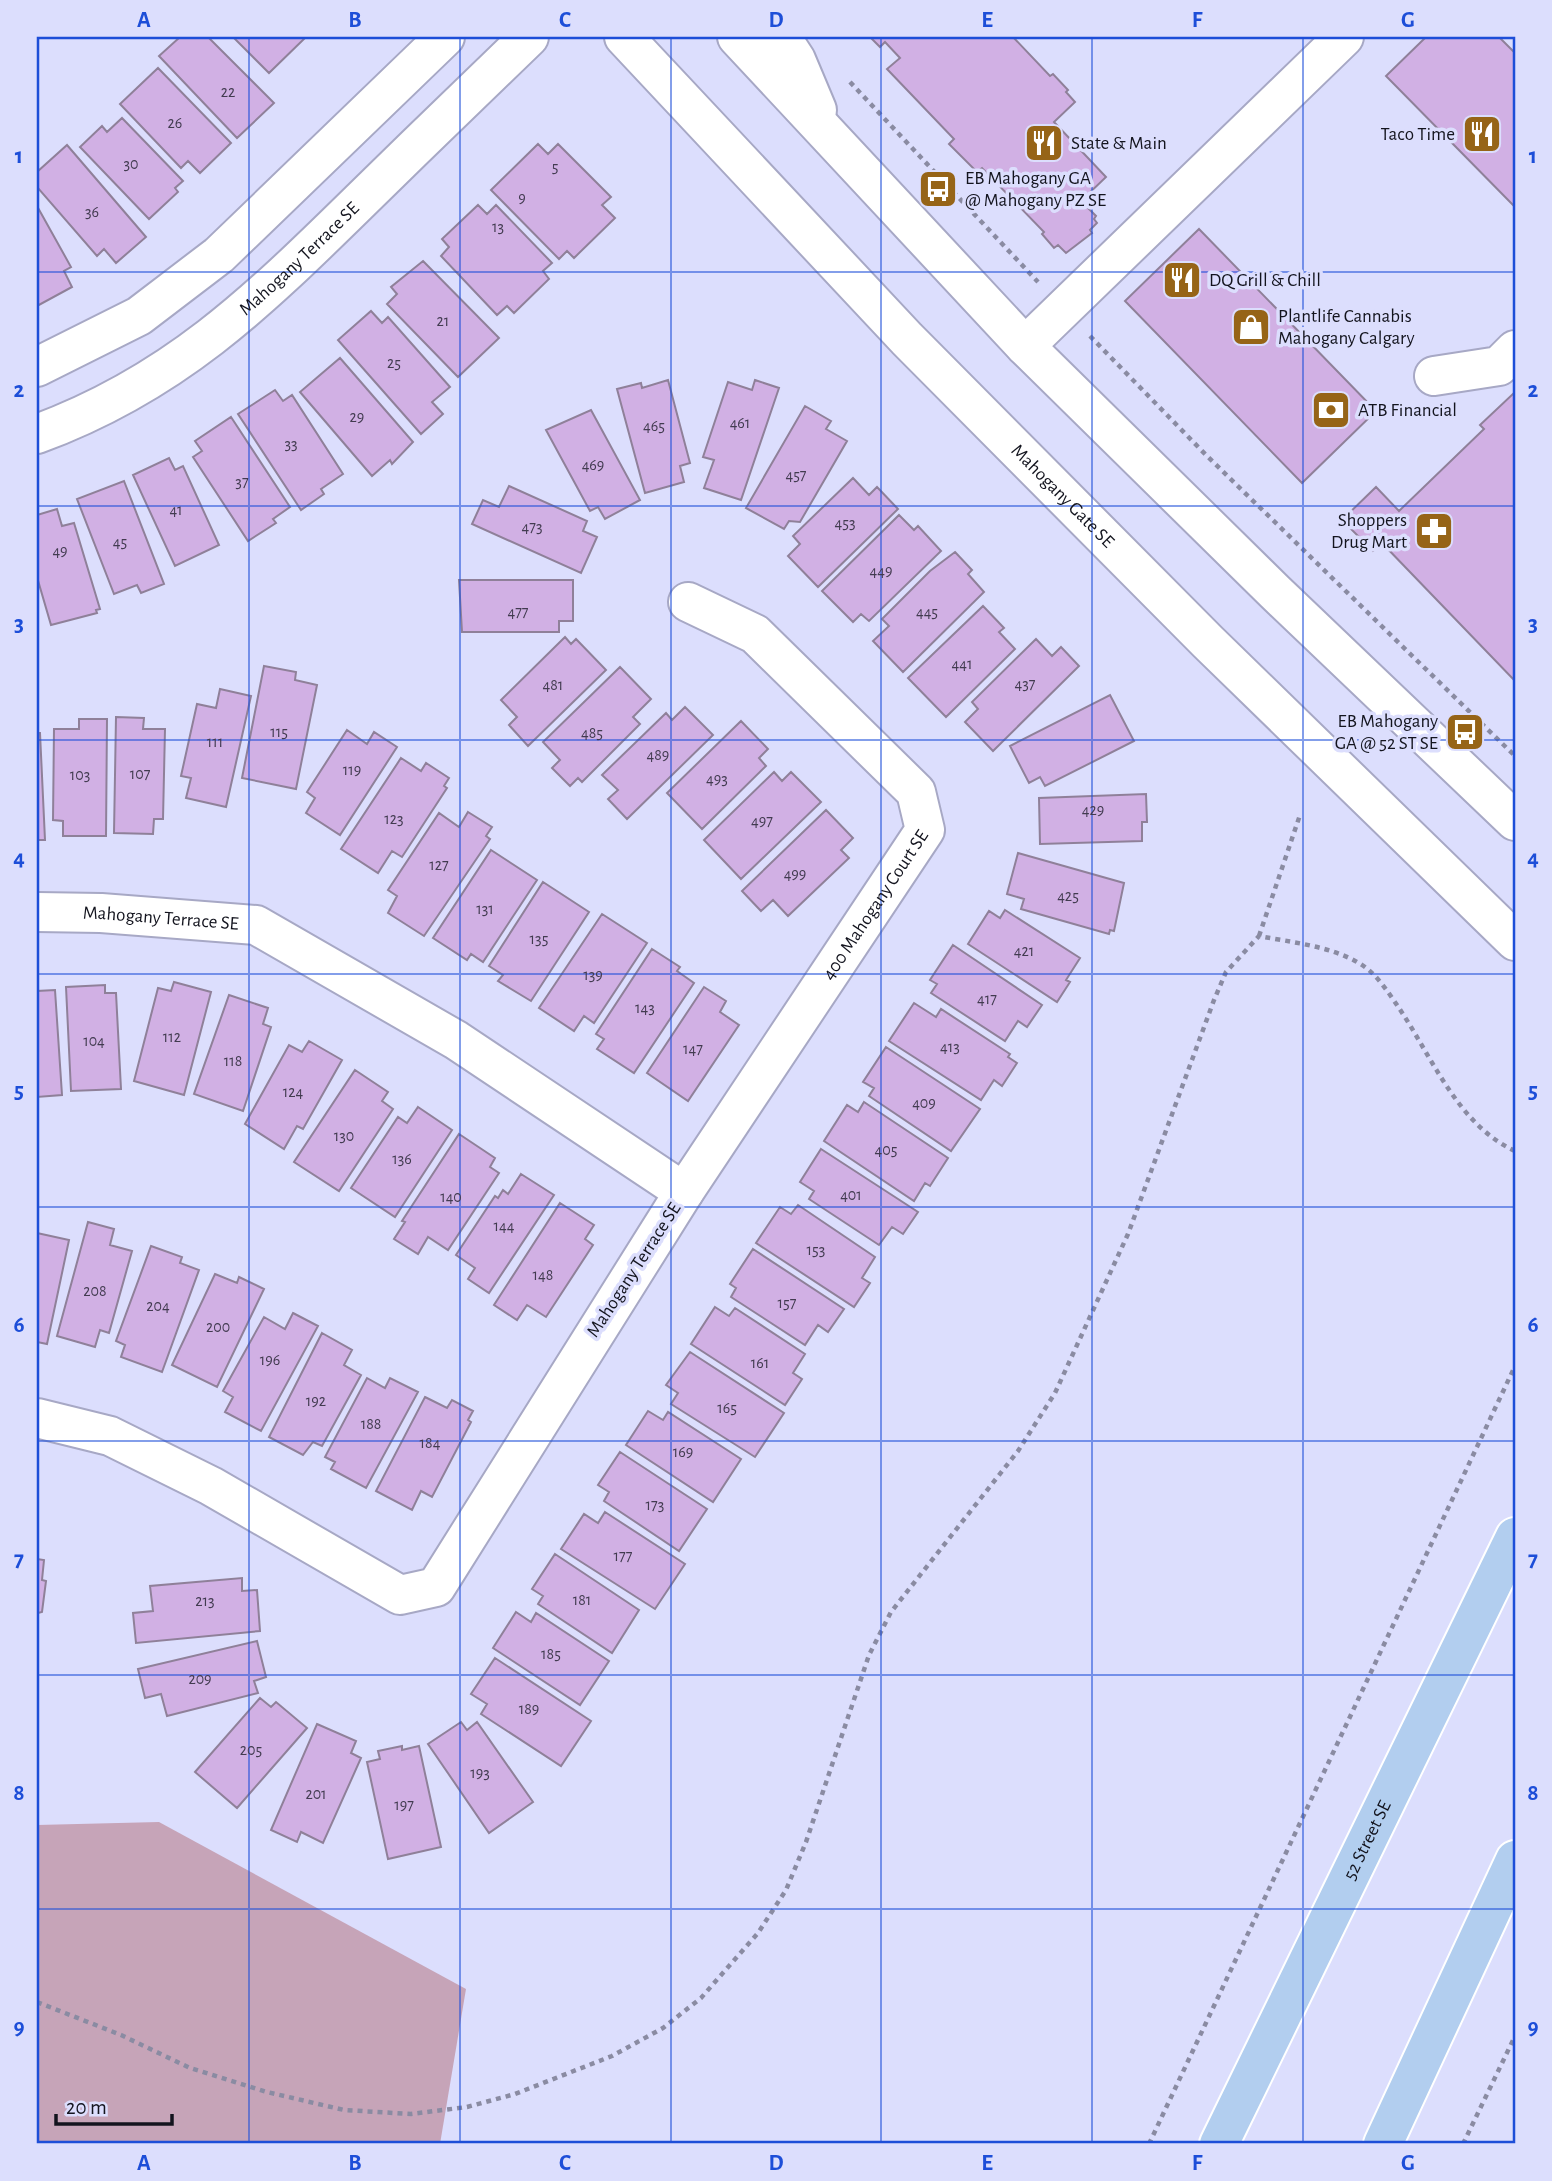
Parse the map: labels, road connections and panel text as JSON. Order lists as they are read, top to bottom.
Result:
{
  "streets": {
    "main road": ["52 Street SE"],
    "street": ["Mahogany Terrace SE", "Mahogany Gate SE", "400 Mahogany Court SE"]
  },
  "crossings": [
    ["Mahogany Terrace SE", "400 Mahogany Court SE"]
  ],
  "places": {
    "restaurant": ["Taco Time", "State & Main", "DQ Grill & Chill"],
    "bus stop": ["EB Mahogany GA @ Mahogany PZ SE", "EB Mahogany GA @ 52 ST SE"],
    "shop": ["Plantlife Cannabis Mahogany Calgary"],
    "bank": ["ATB Financial"],
    "pharmacy": ["Shoppers Drug Mart"]
  },
  "house_numbers": [
    "22",
    "26",
    "30",
    "5",
    "9",
    "36",
    "13",
    "21",
    "25",
    "29",
    "461",
    "465",
    "33",
    "469",
    "457",
    "37",
    "41",
    "453",
    "473",
    "45",
    "49",
    "449",
    "477",
    "445",
    "441",
    "437",
    "481",
    "115",
    "485",
    "111",
    "489",
    "119",
    "107",
    "103",
    "493",
    "429",
    "123",
    "497",
    "127",
    "499",
    "425",
    "131",
    "135",
    "421",
    "139",
    "417",
    "143",
    "112",
    "104",
    "413",
    "147",
    "118",
    "124",
    "409",
    "130",
    "405",
    "136",
    "401",
    "140",
    "144",
    "153",
    "148",
    "208",
    "157",
    "204",
    "200",
    "196",
    "161",
    "192",
    "165",
    "188",
    "184",
    "169",
    "173",
    "177",
    "181",
    "213",
    "185",
    "209",
    "189",
    "205",
    "193",
    "201",
    "197"
  ],
  "scale_bar": "20 m",
  "grid": {
    "columns": [
      "A",
      "B",
      "C",
      "D",
      "E",
      "F",
      "G"
    ],
    "rows": [
      "1",
      "2",
      "3",
      "4",
      "5",
      "6",
      "7",
      "8",
      "9"
    ]
  }
}
